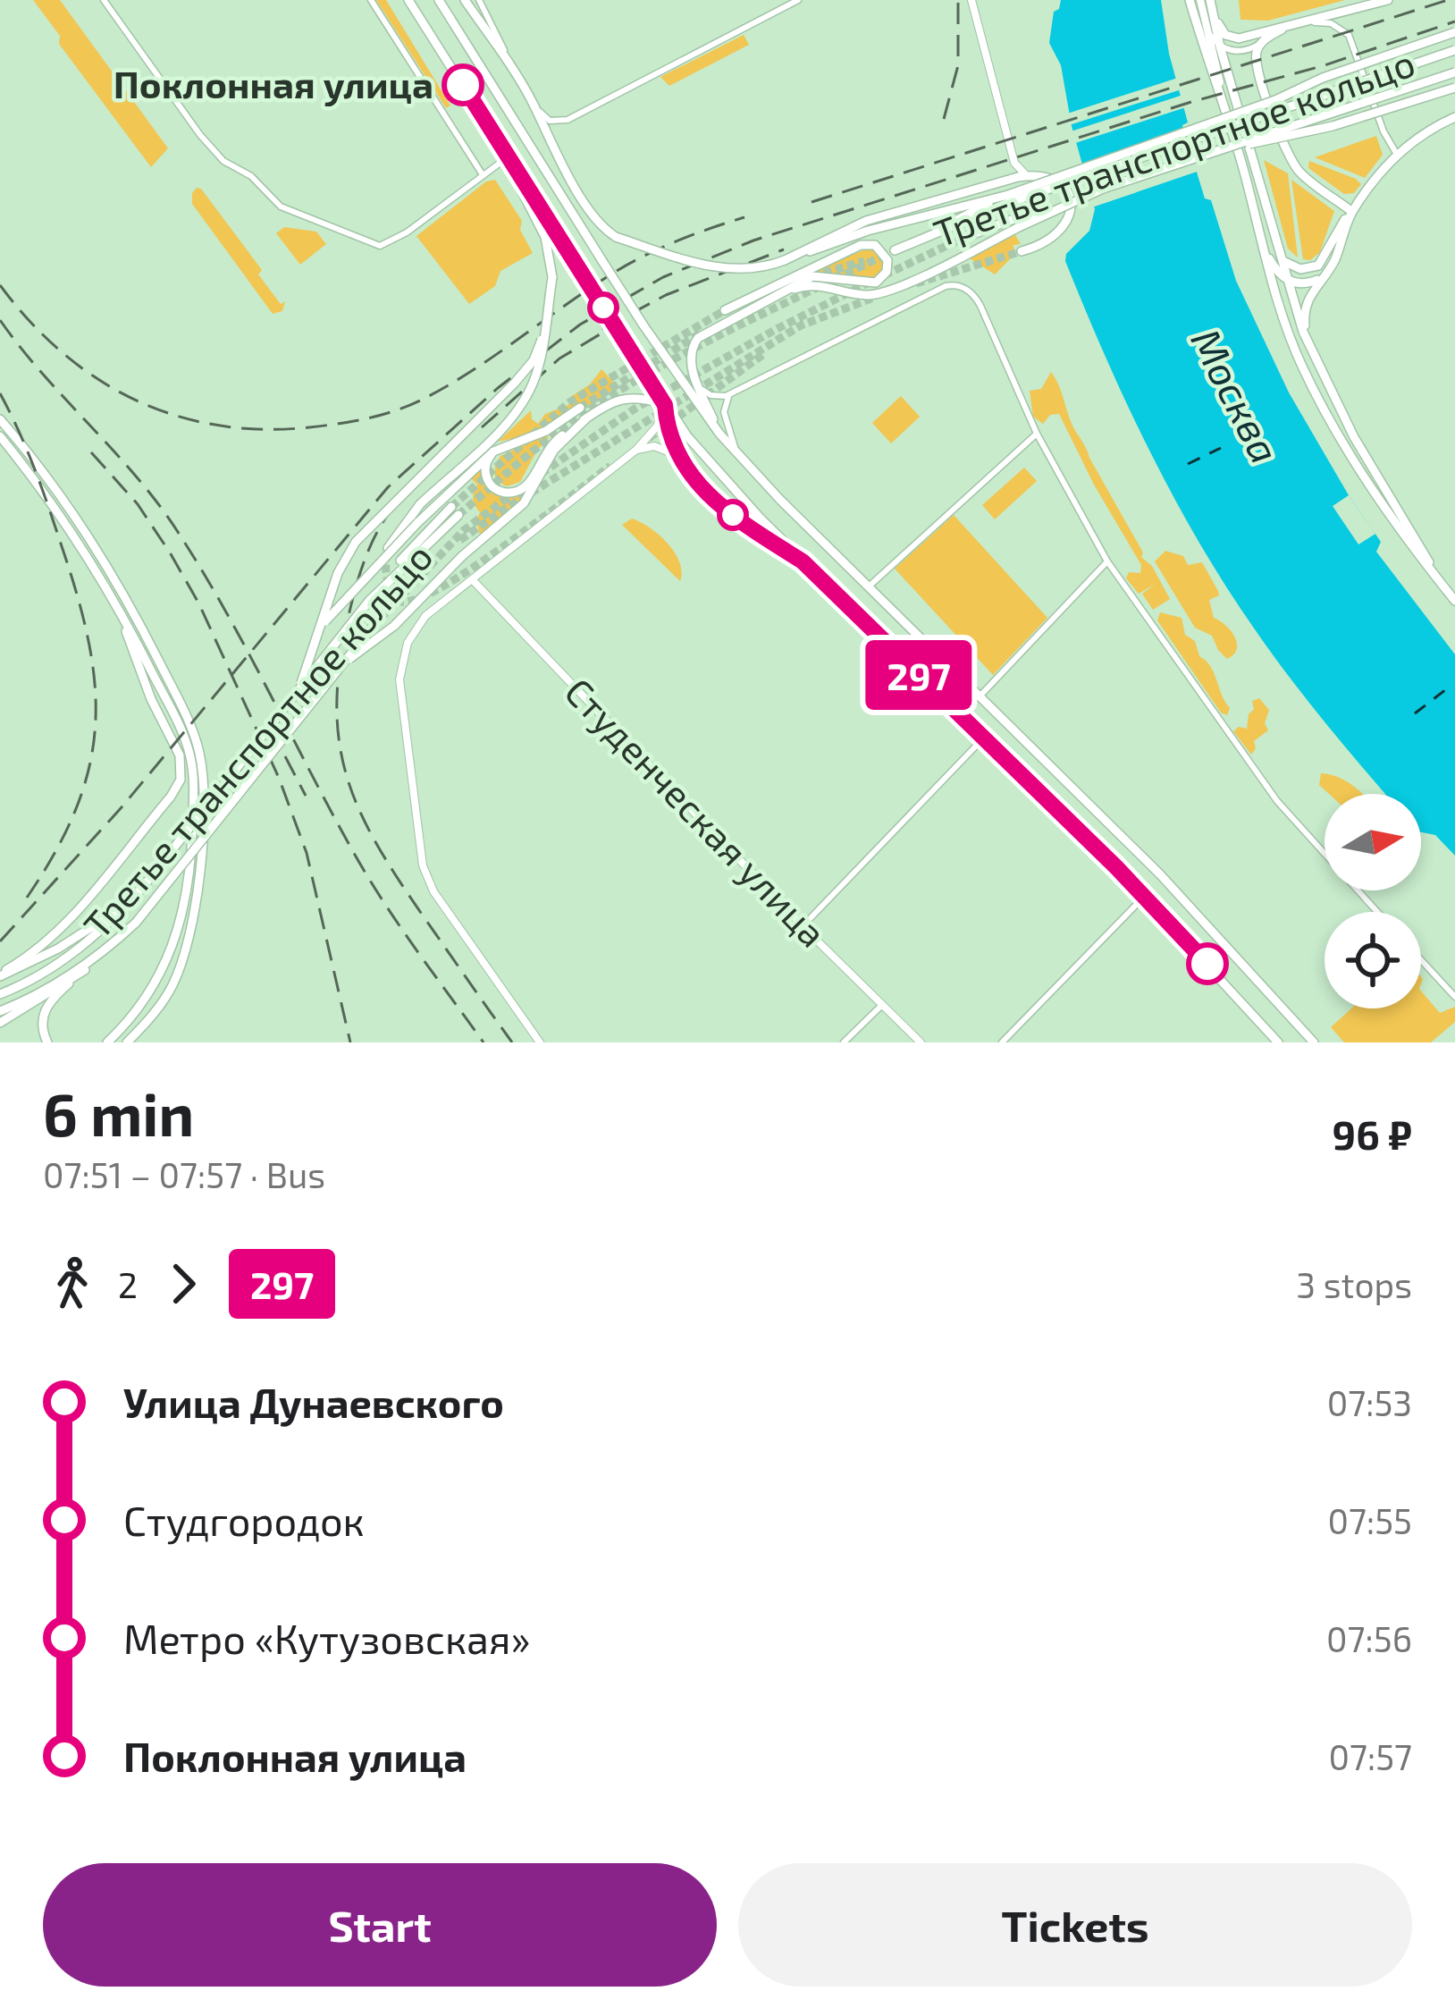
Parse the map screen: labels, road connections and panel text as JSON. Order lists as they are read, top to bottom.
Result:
{
  "streets": {
    "main road": ["Третье транспортное кольцо"],
    "street": ["Студенческая улица"]
  },
  "water": ["Москва"],
  "places": ["Поклонная улица"],
  "lines": ["bus line 297"],
  "north": "right",
  "page": {
    "on_map": "297",
    "heading": ["6 min", "07:51 – 07:57 · Bus", "96 ₽"],
    "legs": ["2", "297", "3 stops"],
    "list": [
      {
        "name": "Улица Дунаевского",
        "value": "07:53"
      },
      {
        "name": "Студгородок",
        "value": "07:55"
      },
      {
        "name": "Метро «Кутузовская»",
        "value": "07:56"
      },
      {
        "name": "Поклонная улица",
        "value": "07:57"
      }
    ],
    "buttons": ["Start", "Tickets"]
  }
}
